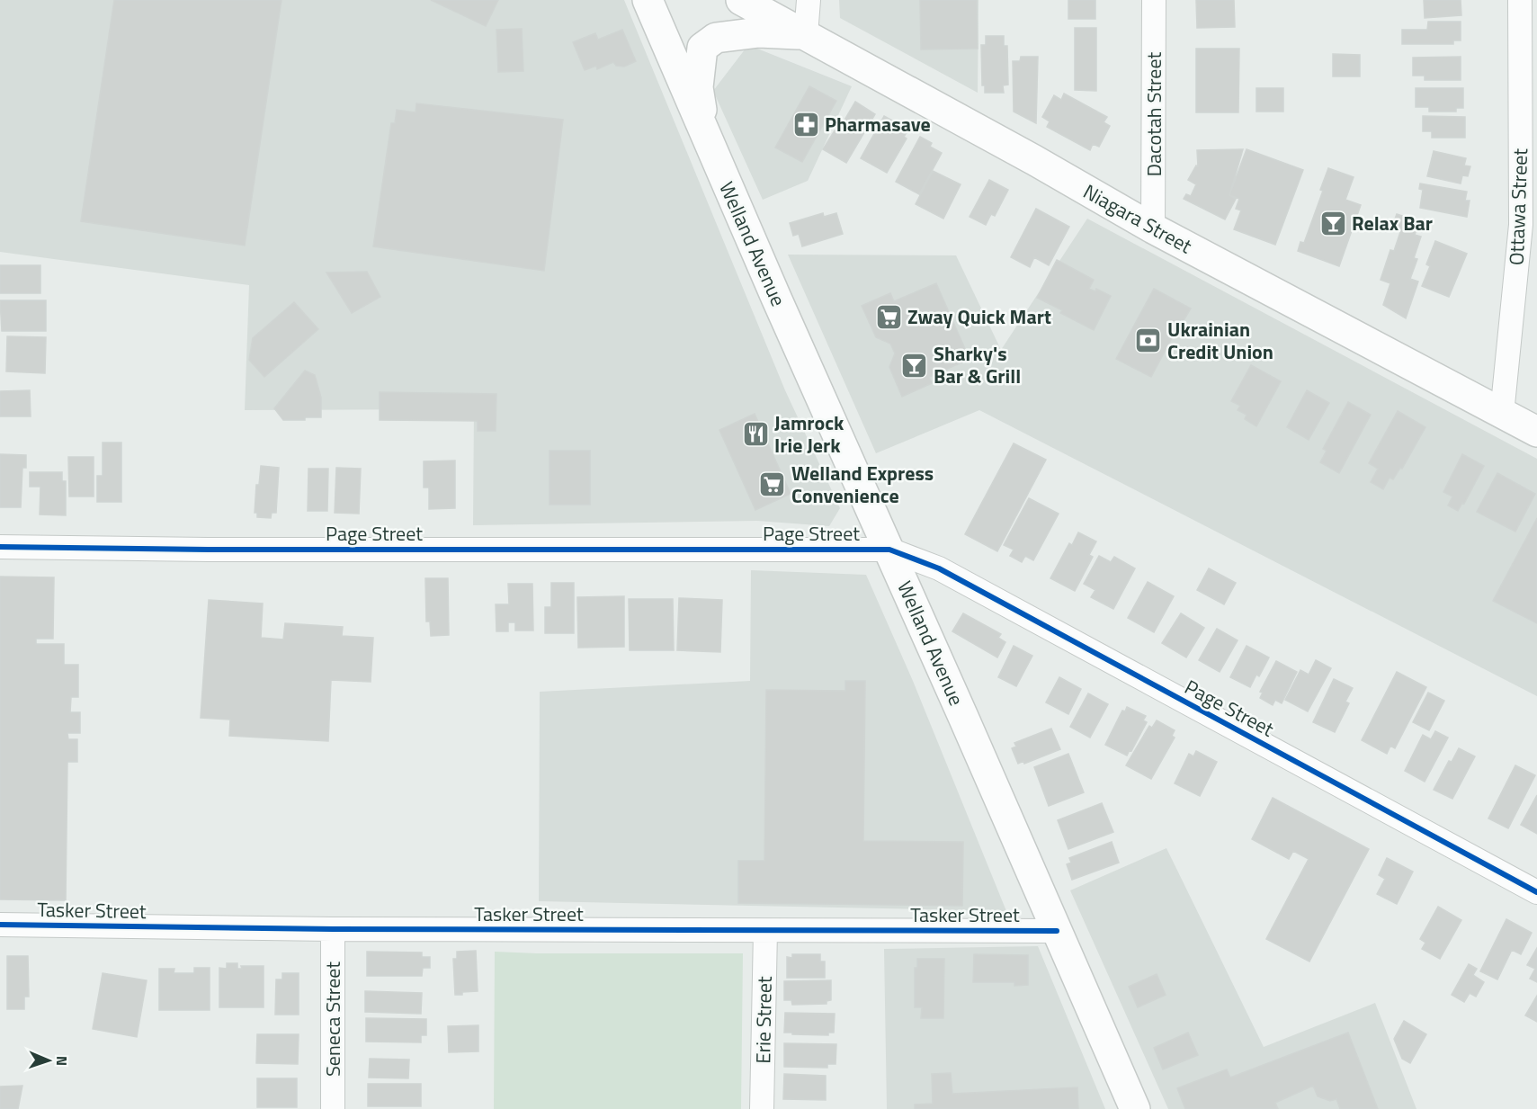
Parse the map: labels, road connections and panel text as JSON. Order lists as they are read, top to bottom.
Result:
{
  "streets": {
    "main road": ["Niagara Street", "Welland Avenue"],
    "street": [
      "Dacotah Street",
      "Ottawa Street",
      "Page Street",
      "Tasker Street",
      "Seneca Street",
      "Erie Street"
    ]
  },
  "crossings": [
    ["Dacotah Street", "Niagara Street"],
    ["Ottawa Street", "Niagara Street"],
    ["Welland Avenue", "Page Street"],
    ["Welland Avenue", "Tasker Street"],
    ["Tasker Street", "Seneca Street"],
    ["Tasker Street", "Erie Street"]
  ],
  "places": {
    "pharmacy": ["Pharmasave"],
    "bar": ["Relax Bar", "Sharky's Bar & Grill"],
    "supermarket": ["Zway Quick Mart", "Welland Express Convenience"],
    "bank": ["Ukrainian Credit Union"],
    "restaurant": ["Jamrock Irie Jerk"]
  },
  "north": "right"
}
